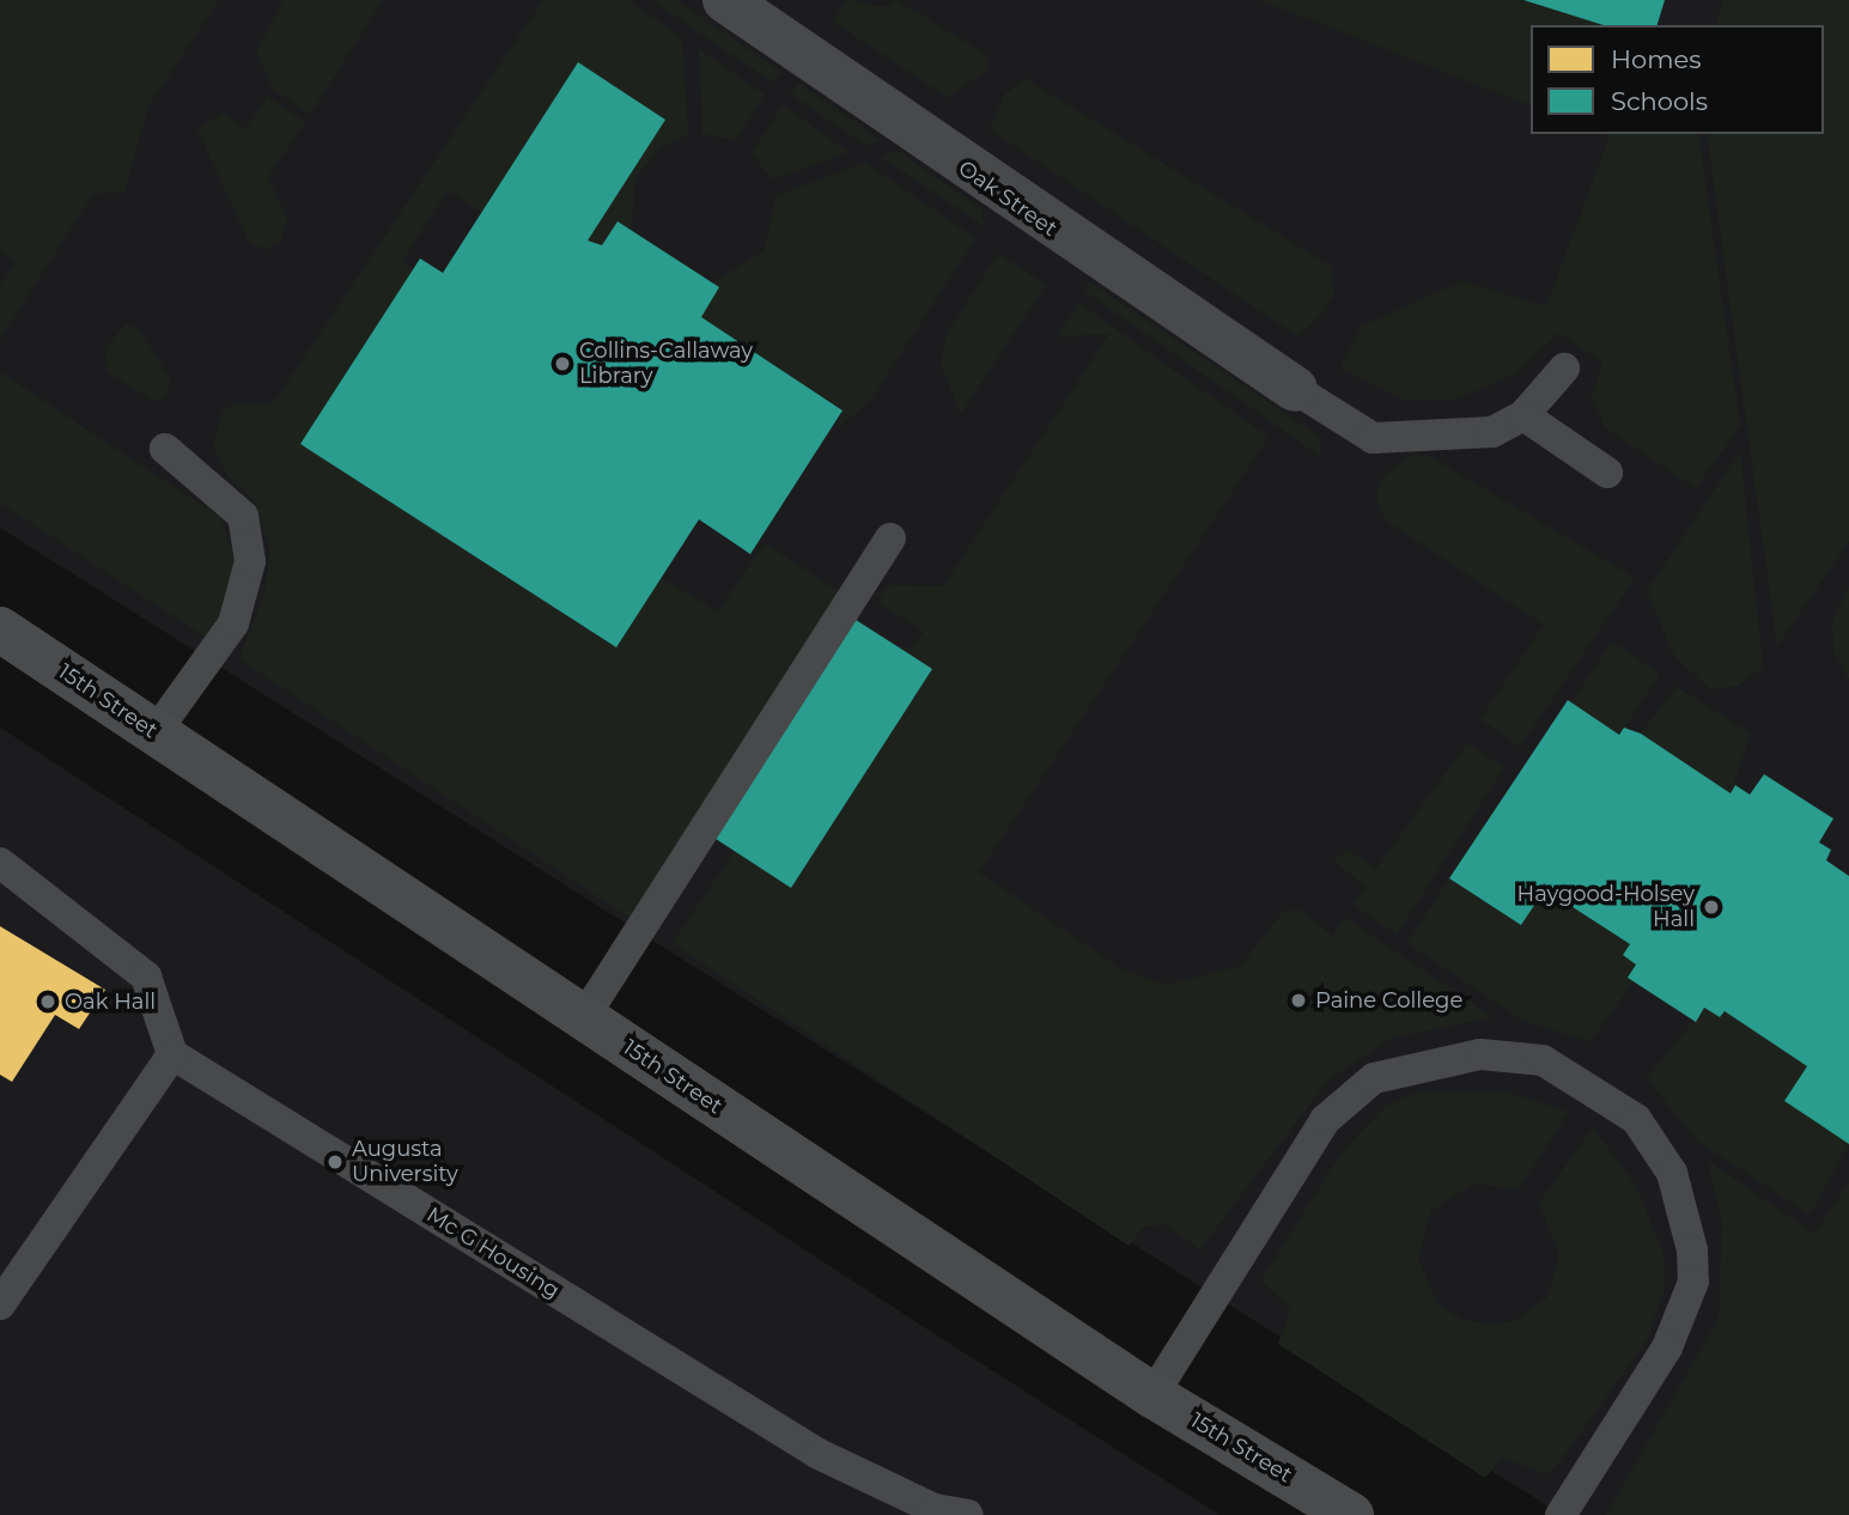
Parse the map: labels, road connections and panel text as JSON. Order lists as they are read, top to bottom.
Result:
{
  "streets": {
    "main road": ["15th Street"],
    "street": ["Oak Street"],
    "lane": ["Mc G Housing"]
  },
  "places": [
    "Collins-Callaway Library",
    "Haygood-Holsey Hall",
    "Paine College",
    "Oak Hall",
    "Augusta University"
  ],
  "legend": ["Homes", "Schools"]
}
